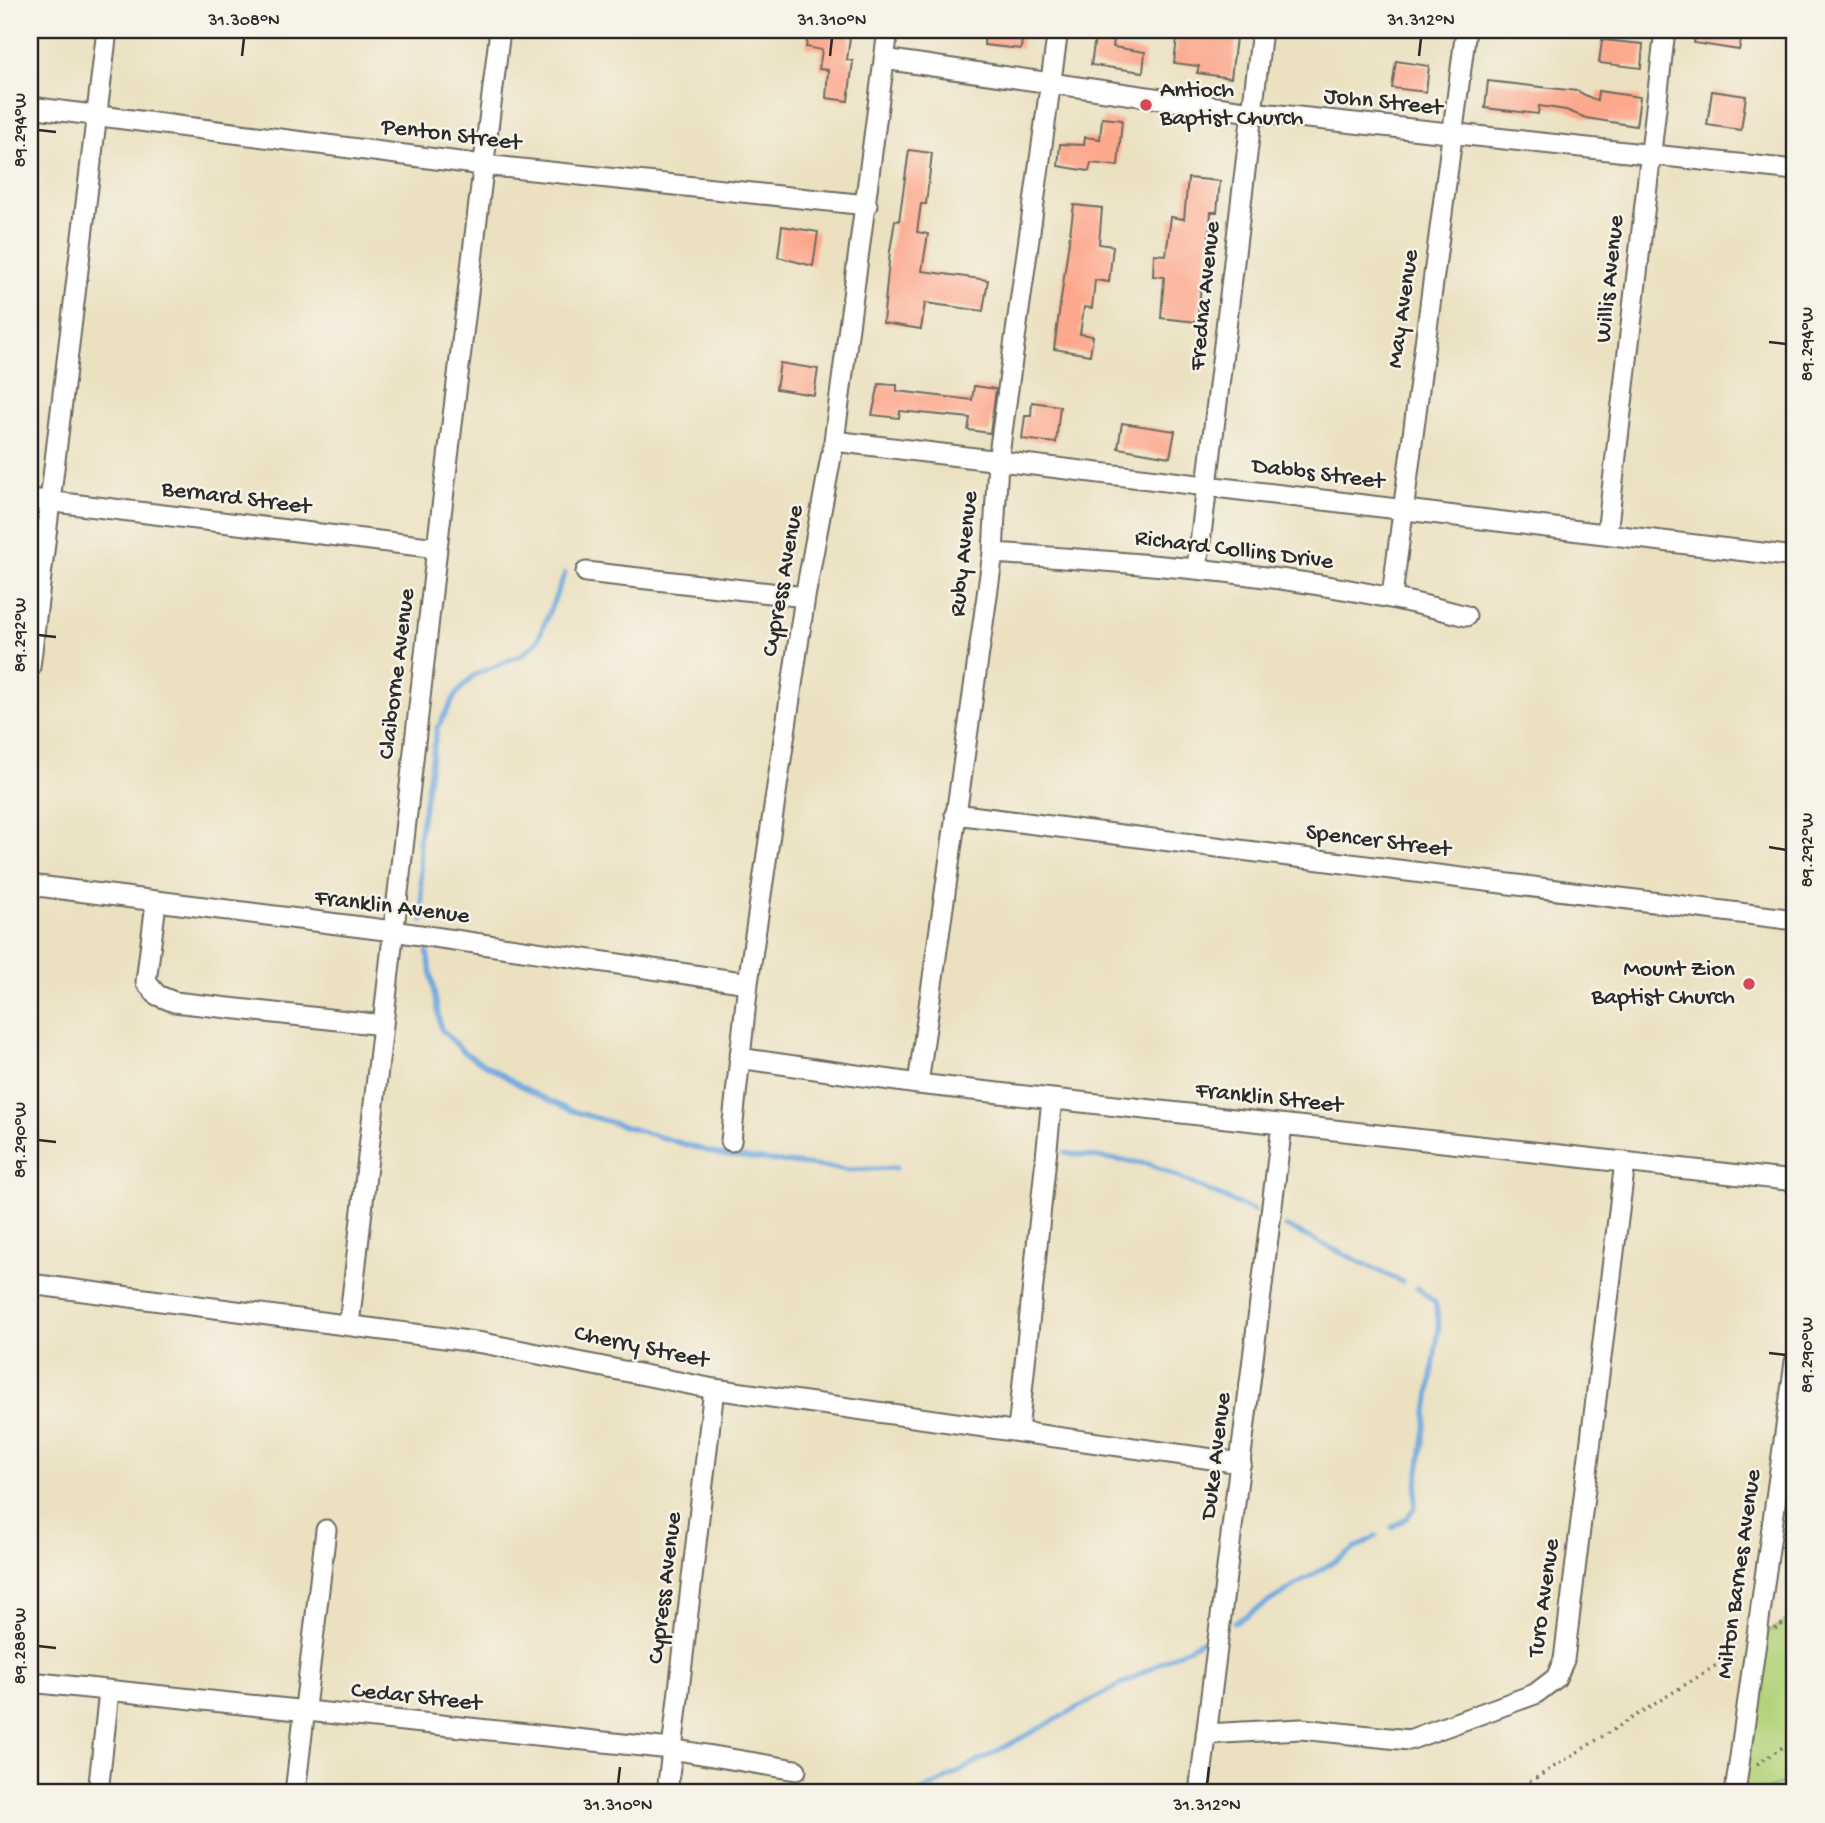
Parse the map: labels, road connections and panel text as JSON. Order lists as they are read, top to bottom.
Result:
{
  "streets": {
    "street": [
      "John Street",
      "Penton Street",
      "Willis Avenue",
      "Fredna Avenue",
      "May Avenue",
      "Dabbs Street",
      "Bernard Street",
      "Richard Collins Drive",
      "Ruby Avenue",
      "Cypress Avenue",
      "Claiborne Avenue",
      "Spencer Street",
      "Franklin Avenue",
      "Franklin Street",
      "Cherry Street",
      "Duke Avenue",
      "Milton Barnes Avenue",
      "Turo Avenue",
      "Cedar Street"
    ]
  },
  "crossings": [
    ["John Street", "Willis Avenue"],
    ["John Street", "Fredna Avenue"],
    ["John Street", "May Avenue"],
    ["John Street", "Ruby Avenue"],
    ["John Street", "Cypress Avenue"],
    ["Penton Street", "Cypress Avenue"],
    ["Penton Street", "Claiborne Avenue"],
    ["Willis Avenue", "Dabbs Street"],
    ["Fredna Avenue", "Dabbs Street"],
    ["Fredna Avenue", "Richard Collins Drive"],
    ["May Avenue", "Dabbs Street"],
    ["May Avenue", "Richard Collins Drive"],
    ["Dabbs Street", "Ruby Avenue"],
    ["Dabbs Street", "Cypress Avenue"],
    ["Bernard Street", "Claiborne Avenue"],
    ["Richard Collins Drive", "Ruby Avenue"],
    ["Ruby Avenue", "Spencer Street"],
    ["Ruby Avenue", "Franklin Street"],
    ["Cypress Avenue", "Franklin Avenue"],
    ["Cypress Avenue", "Franklin Street"],
    ["Cypress Avenue", "Cherry Street"],
    ["Cypress Avenue", "Cedar Street"],
    ["Claiborne Avenue", "Franklin Avenue"],
    ["Claiborne Avenue", "Cherry Street"],
    ["Franklin Street", "Duke Avenue"],
    ["Franklin Street", "Turo Avenue"],
    ["Cherry Street", "Duke Avenue"],
    ["Duke Avenue", "Turo Avenue"]
  ],
  "places": ["Antioch Baptist Church", "Mount Zion Baptist Church"],
  "coordinates": [
    "31.308°N",
    "31.310°N",
    "31.312°N",
    "89.294°W",
    "89.292°W",
    "89.290°W",
    "89.288°W"
  ]
}
